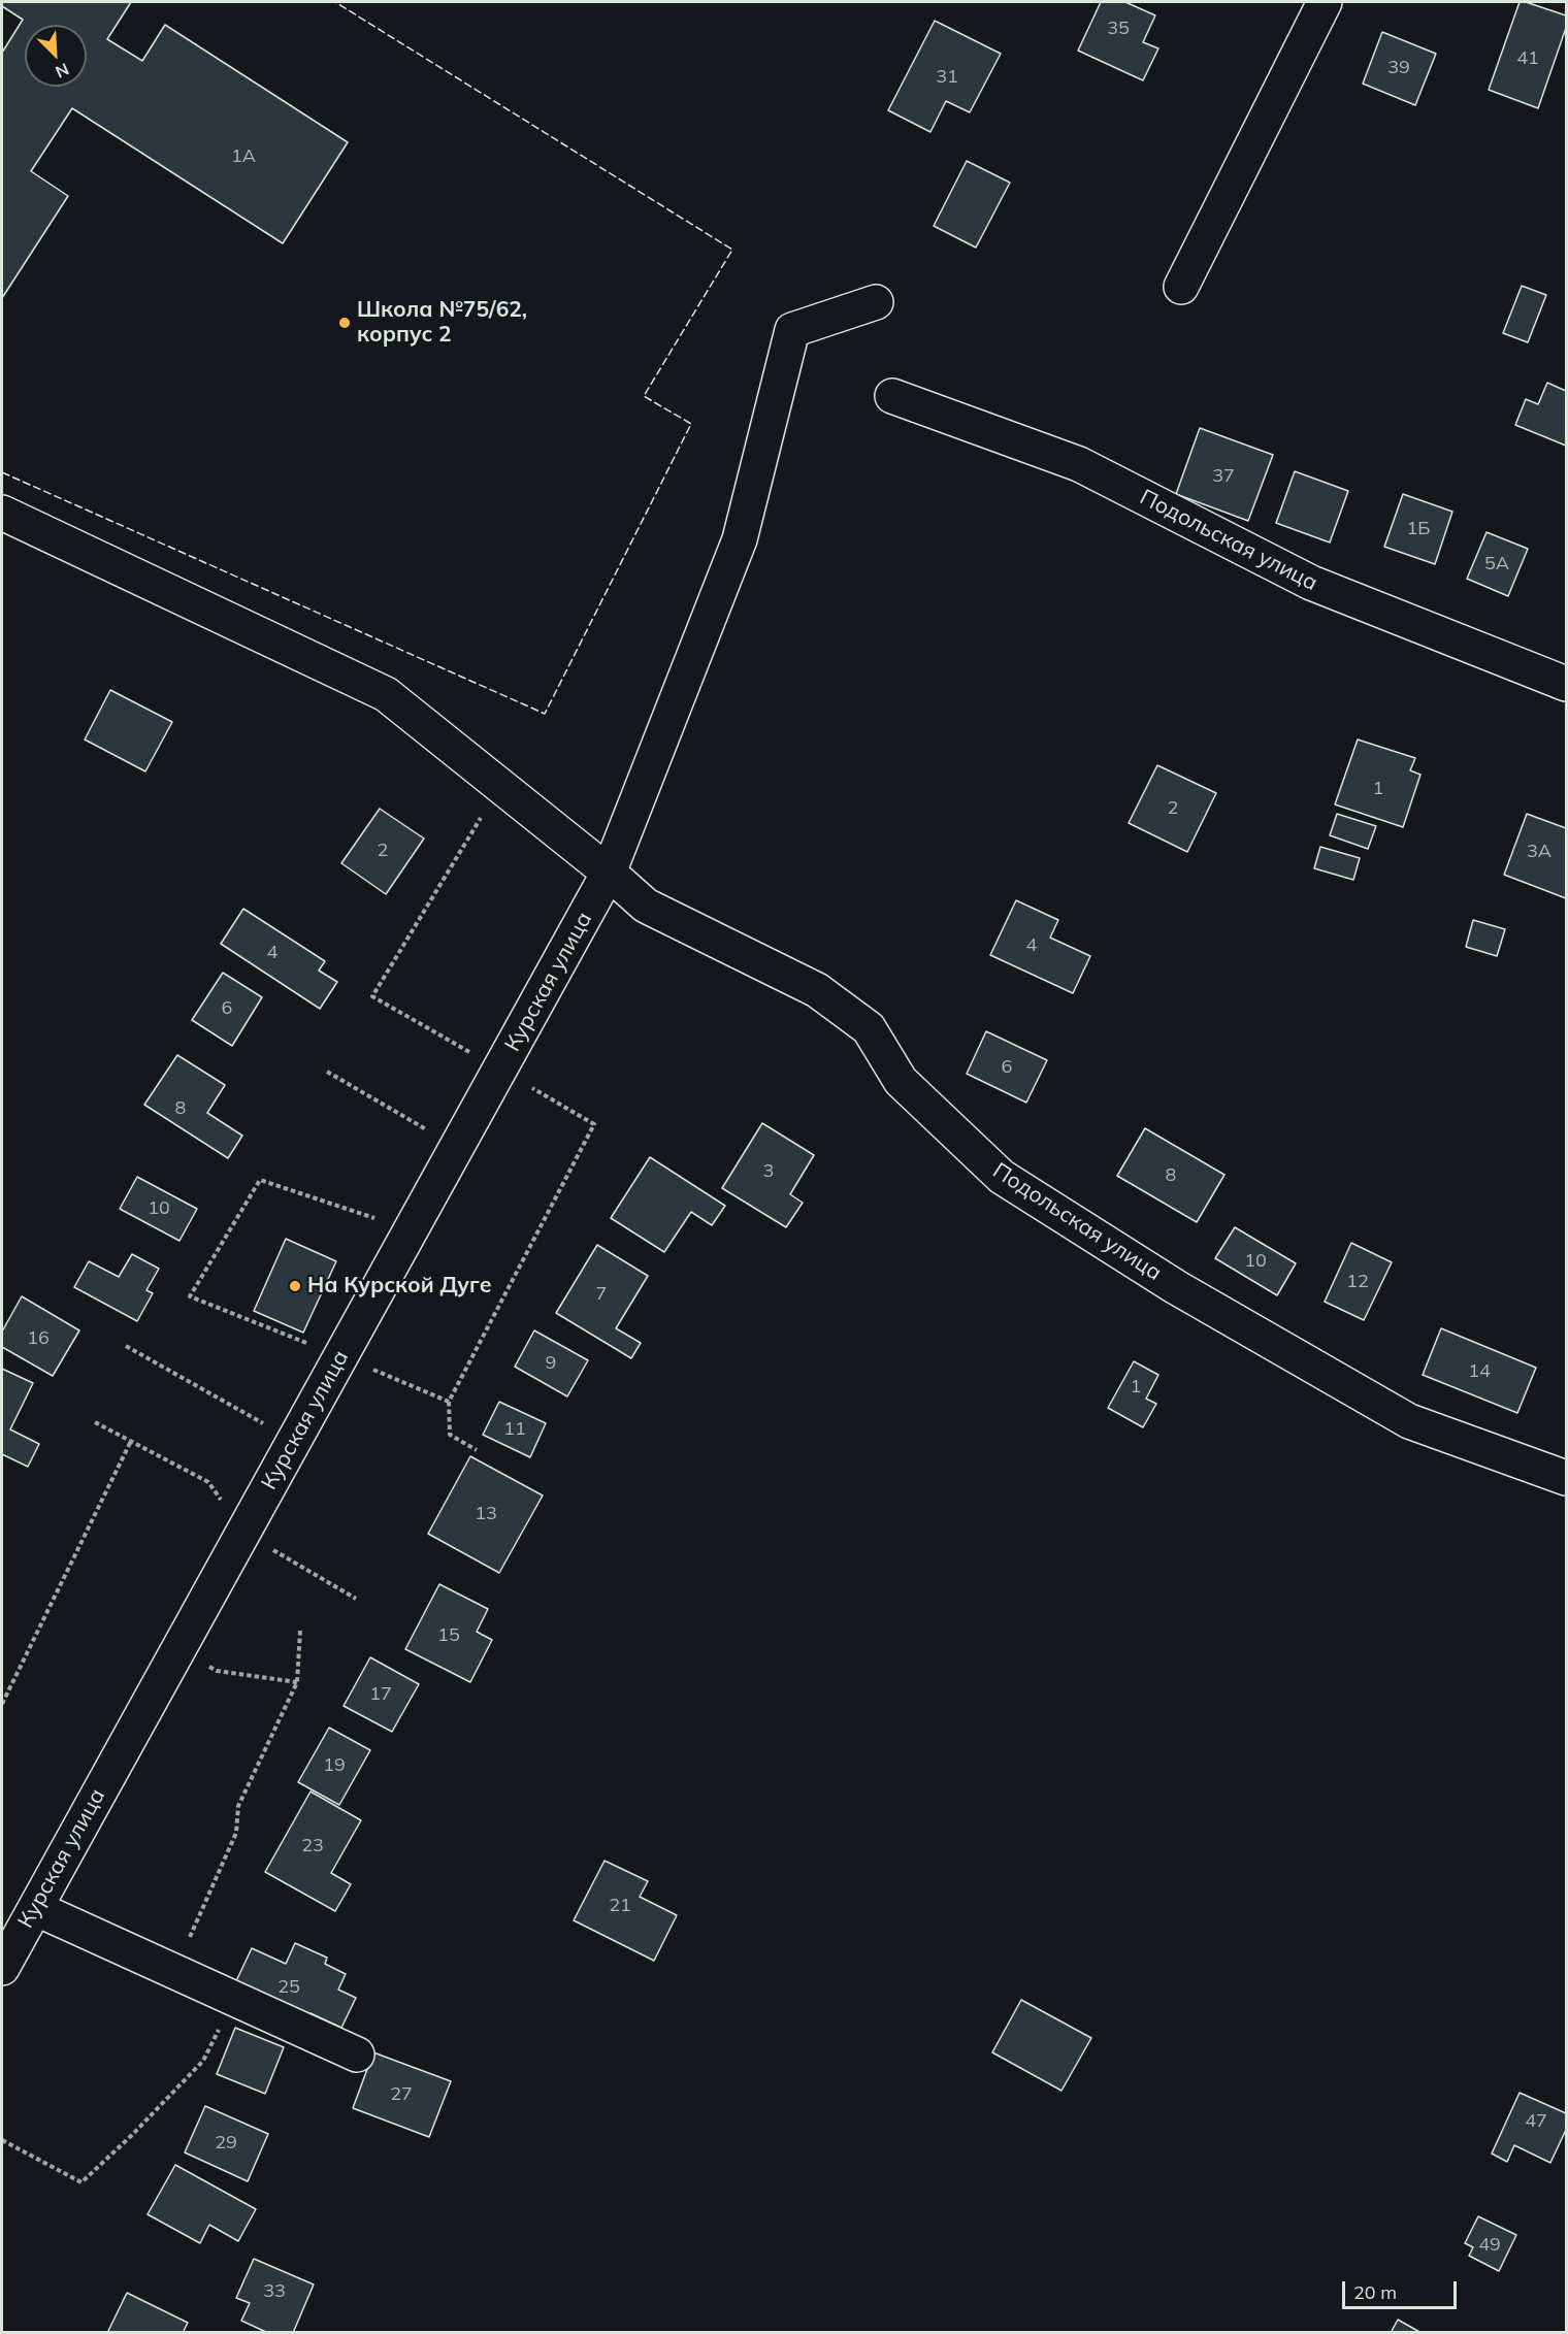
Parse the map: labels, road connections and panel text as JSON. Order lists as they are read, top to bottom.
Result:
{
  "streets": {
    "street": ["Подольская улица", "Курская улица"]
  },
  "crossings": [
    ["Подольская улица", "Курская улица"]
  ],
  "places": ["Школа №75/62, корпус 2", "На Курской Дуге"],
  "house_numbers": [
    "35",
    "41",
    "39",
    "31",
    "1А",
    "37",
    "1Б",
    "5А",
    "1",
    "2",
    "2",
    "3А",
    "4",
    "4",
    "6",
    "6",
    "8",
    "3",
    "8",
    "10",
    "10",
    "12",
    "7",
    "16",
    "9",
    "14",
    "1",
    "11",
    "13",
    "15",
    "17",
    "19",
    "23",
    "21",
    "25",
    "27",
    "47",
    "29",
    "49",
    "33"
  ],
  "scale_bar": "20 m",
  "north": "bottom right"
}
